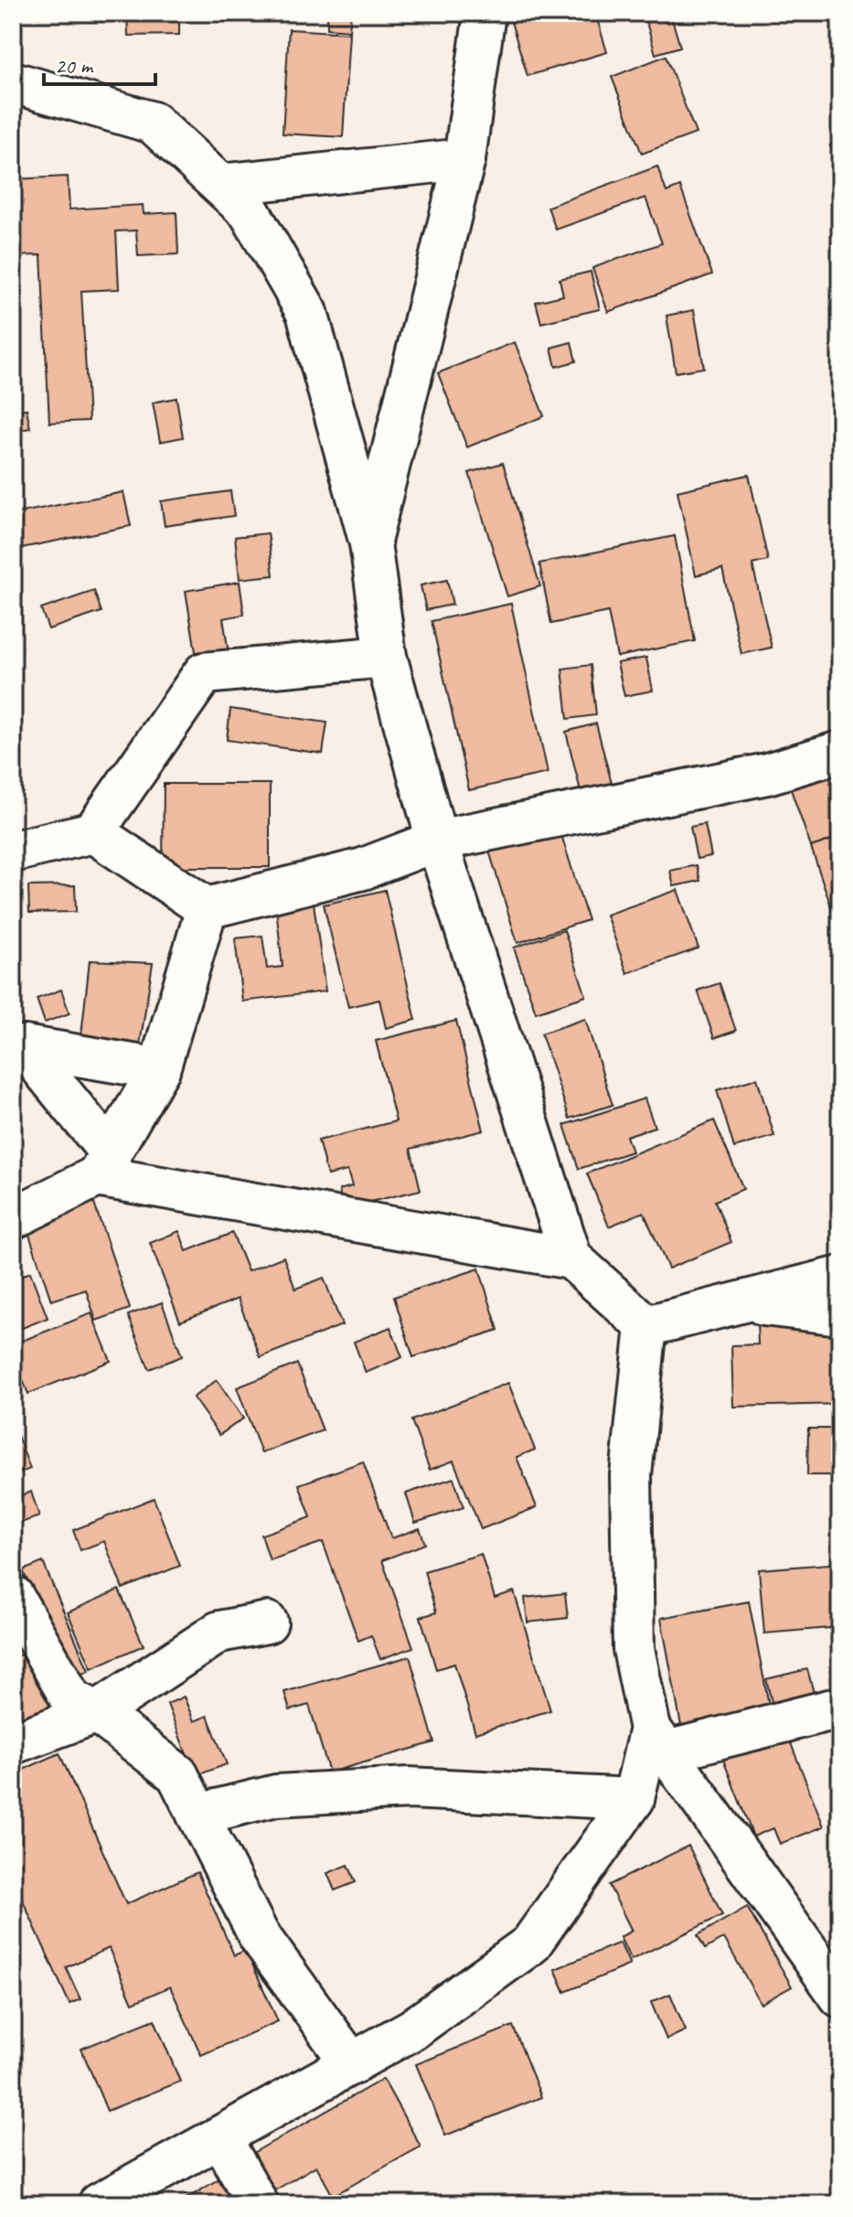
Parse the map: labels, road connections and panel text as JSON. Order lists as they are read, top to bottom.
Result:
{
  "scale_bar": "20 m"
}
